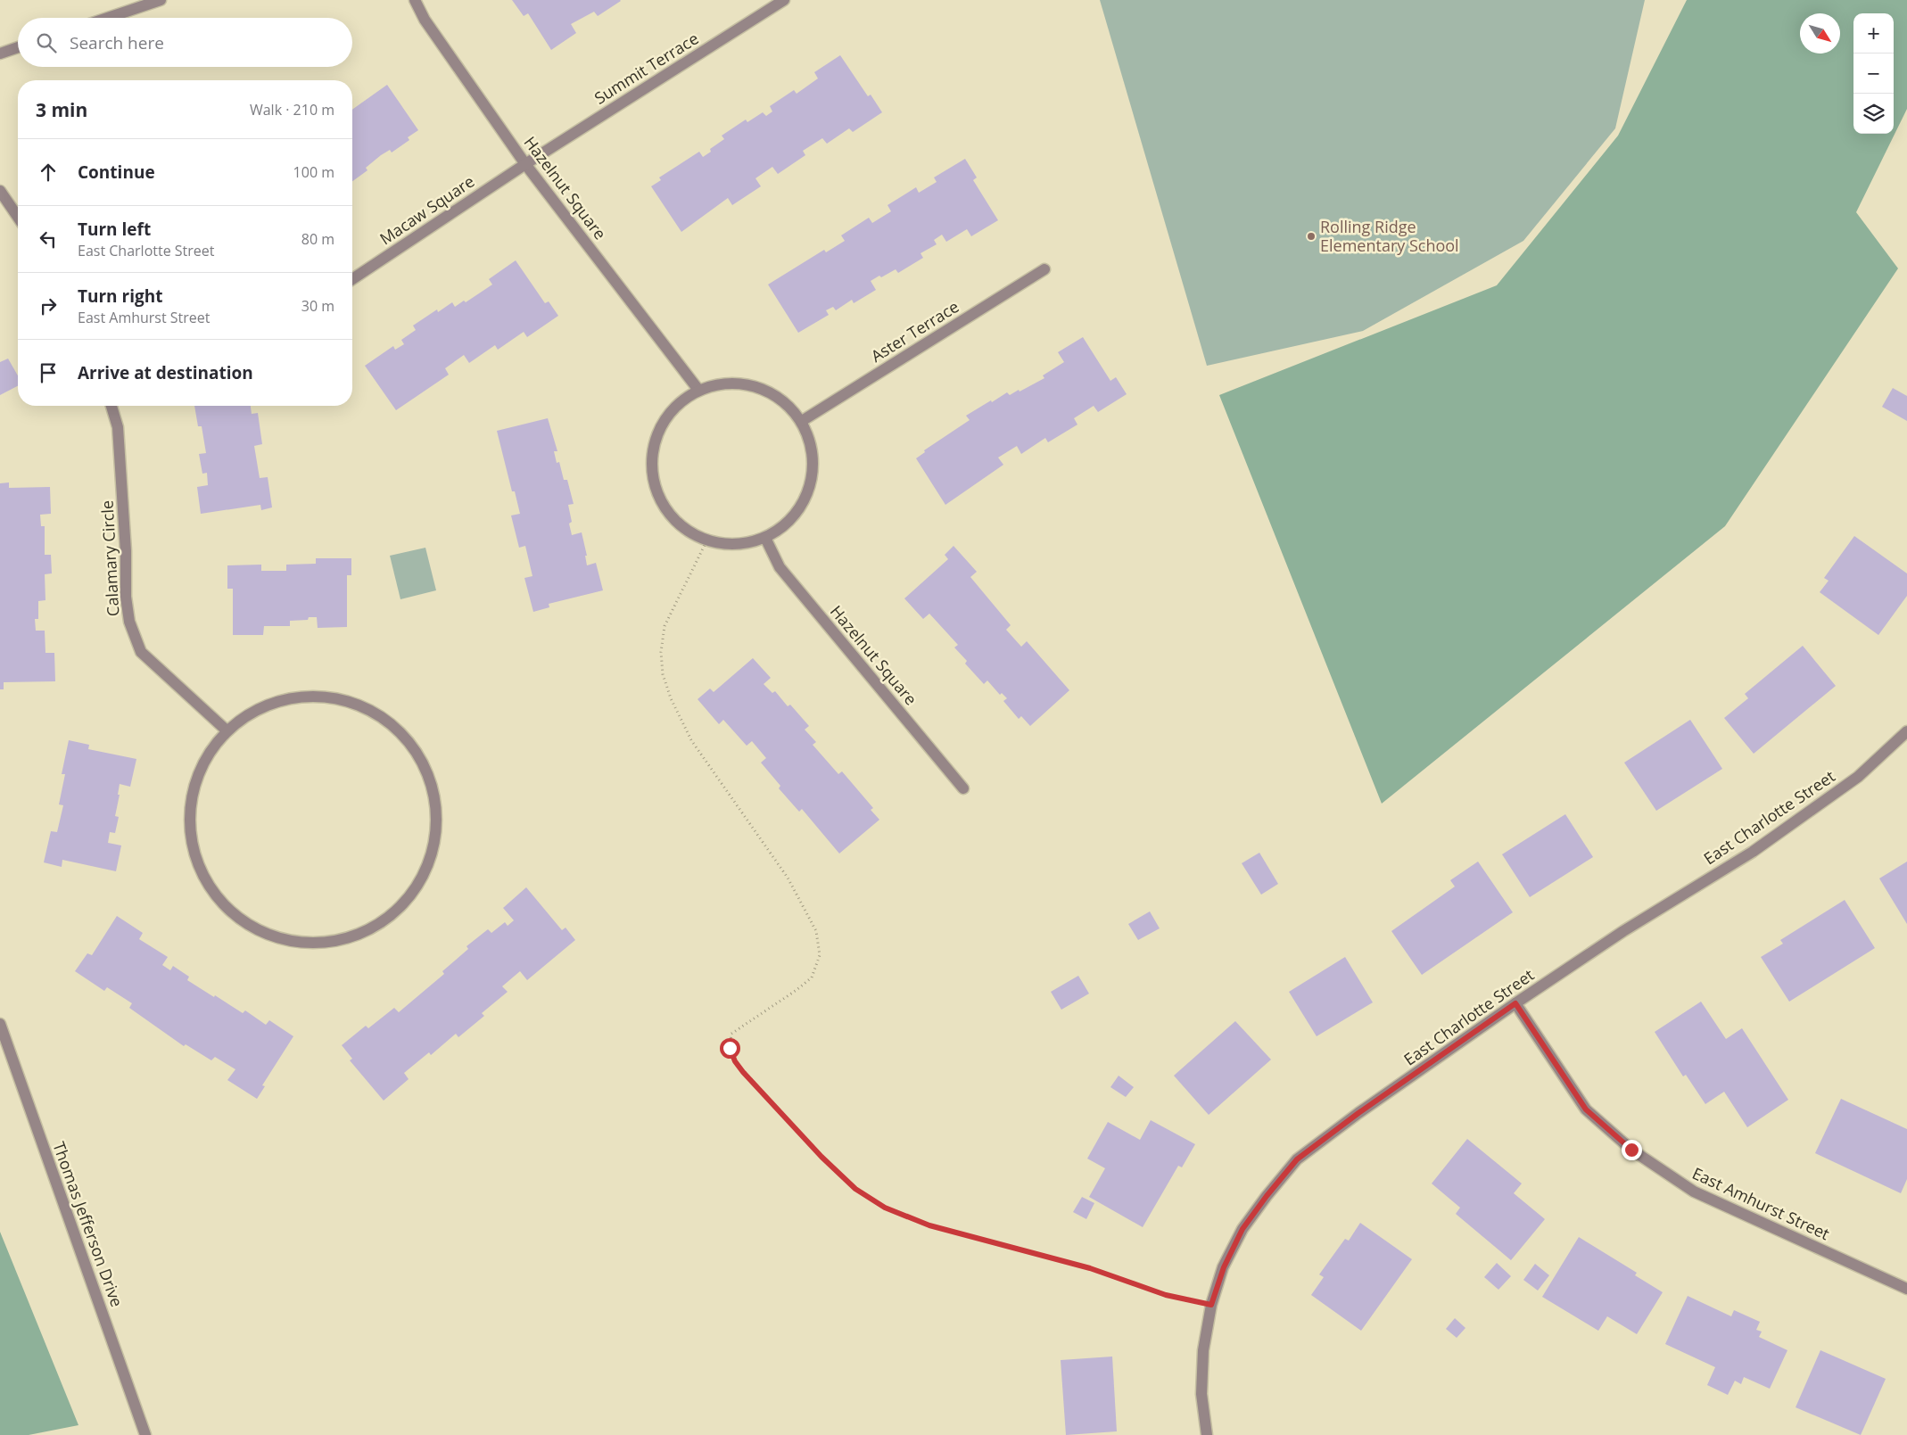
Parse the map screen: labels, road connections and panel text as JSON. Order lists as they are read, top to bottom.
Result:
{
  "streets": {
    "street": [
      "Summit Terrace",
      "Hazelnut Square",
      "Macaw Square",
      "Aster Terrace",
      "Calamary Circle",
      "East Charlotte Street",
      "East Amhurst Street",
      "Thomas Jefferson Drive"
    ]
  },
  "crossings": [
    ["Summit Terrace", "Hazelnut Square"],
    ["Summit Terrace", "Macaw Square"],
    ["Hazelnut Square", "Macaw Square"],
    ["East Charlotte Street", "East Amhurst Street"]
  ],
  "places": ["Rolling Ridge Elementary School"],
  "north": "bottom right",
  "page": {
    "map_buttons": ["+", "−"],
    "search": "Search here",
    "heading": ["3 min", "Walk · 210 m"],
    "list": [
      ["Continue", "100 m"],
      ["Turn left", "East Charlotte Street", "80 m"],
      ["Turn right", "East Amhurst Street", "30 m"],
      "Arrive at destination"
    ]
  }
}
